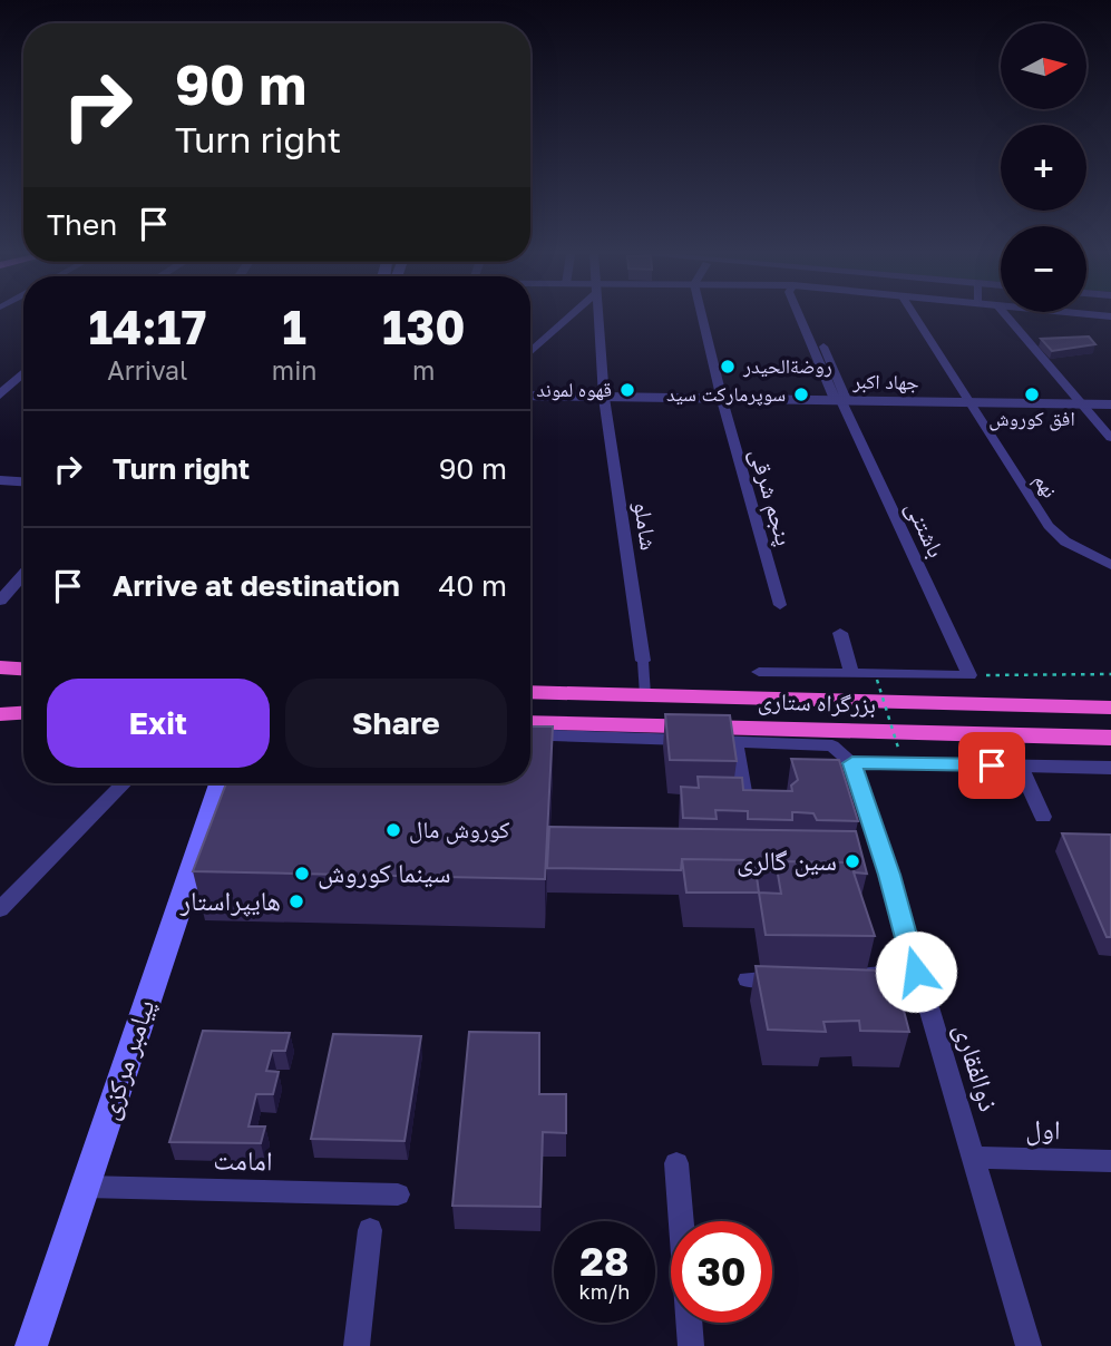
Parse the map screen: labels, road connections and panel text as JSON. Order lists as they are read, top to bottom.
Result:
{
  "streets": {
    "highway": ["بزرگراه ستاری"],
    "main road": ["پیامبر مرکزی"],
    "street": [
      "جهاد اکبر",
      "نهم",
      "پنجم شرقی",
      "شاملو",
      "باشتنی",
      "ذوالفقاری",
      "اول",
      "امامت"
    ]
  },
  "crossings": [
    ["جهاد اکبر", "نهم"],
    ["جهاد اکبر", "پنجم شرقی"],
    ["جهاد اکبر", "شاملو"],
    ["جهاد اکبر", "باشتنی"],
    ["پیامبر مرکزی", "امامت"],
    ["ذوالفقاری", "اول"]
  ],
  "places": [
    "روضةالحیدر",
    "قهوه لموند",
    "سوپرمارکت سید",
    "افق کوروش",
    "کوروش مال",
    "سین گالری",
    "سینما کوروش",
    "هایپراستار"
  ],
  "north": "right",
  "page": {
    "map_buttons": ["+", "−"],
    "turn": ["90 m", "Turn right"],
    "then": "Then",
    "eta": [
      "14:17",
      "Arrival",
      "1",
      "min",
      "130",
      "m"
    ],
    "list": [
      {
        "name": "Turn right",
        "value": "90 m"
      },
      {
        "name": "Arrive at destination",
        "value": "40 m"
      }
    ],
    "buttons": ["Exit", "Share"],
    "speed": "28 km/h",
    "limit": "30"
  }
}
